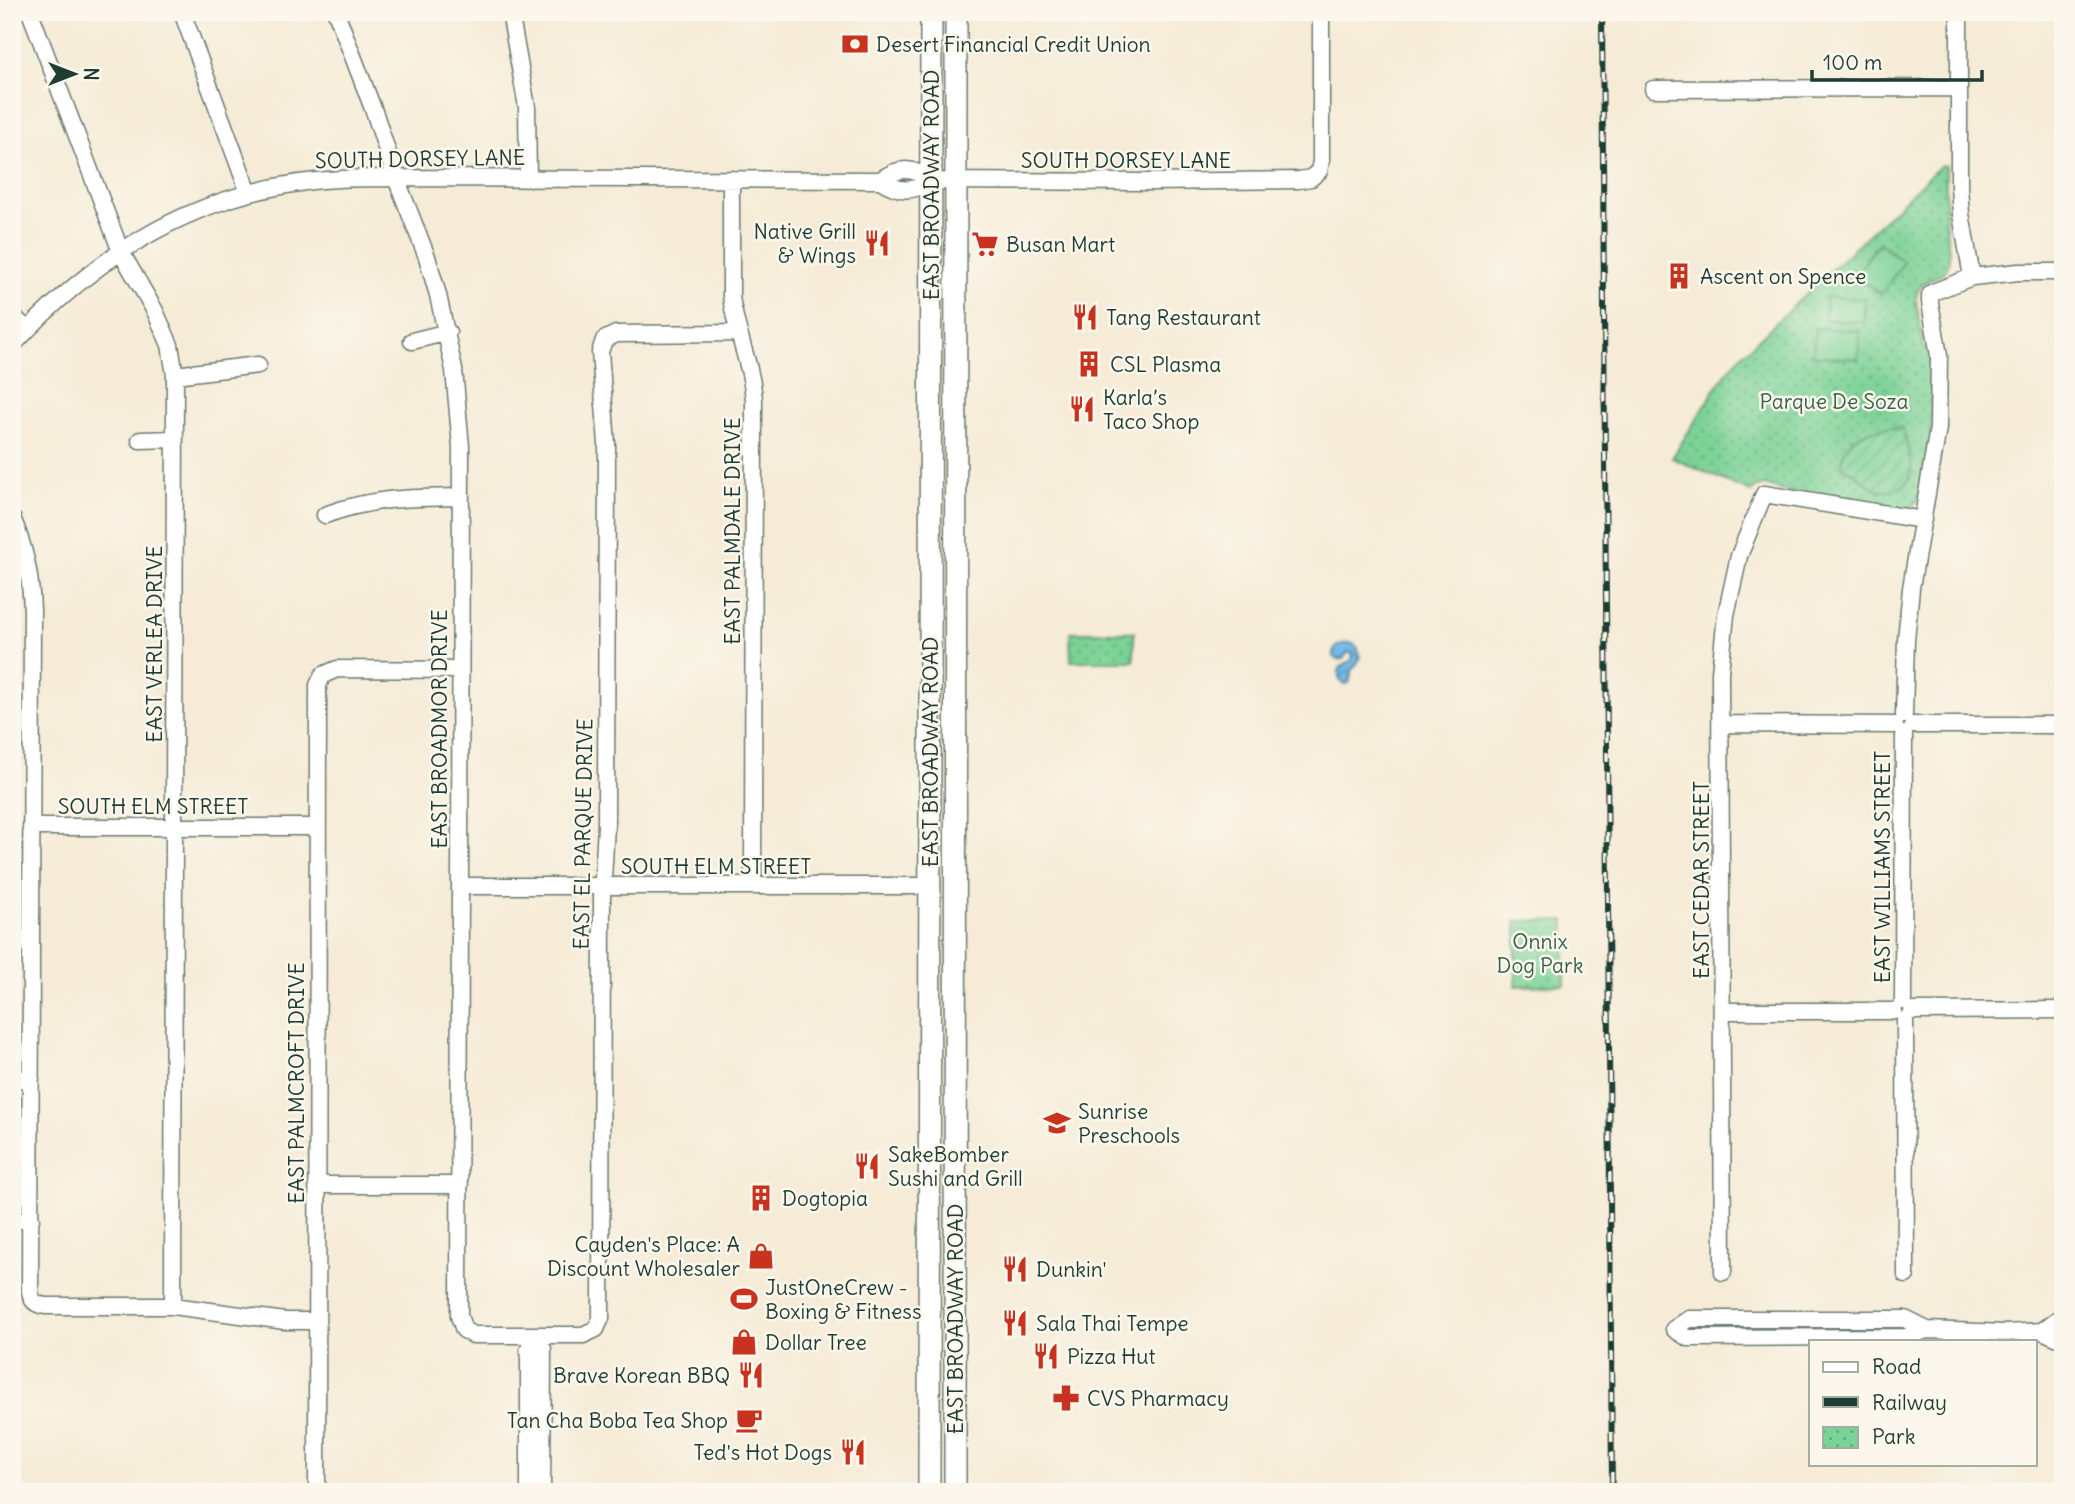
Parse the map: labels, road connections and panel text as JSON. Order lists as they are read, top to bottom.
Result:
{
  "streets": {
    "main road": ["EAST BROADWAY ROAD"],
    "street": [
      "SOUTH DORSEY LANE",
      "EAST PALMDALE DRIVE",
      "EAST VERLEA DRIVE",
      "EAST BROADMOR DRIVE",
      "SOUTH ELM STREET",
      "EAST EL PARQUE DRIVE",
      "EAST WILLIAMS STREET",
      "EAST CEDAR STREET",
      "EAST PALMCROFT DRIVE"
    ]
  },
  "crossings": [
    ["SOUTH DORSEY LANE", "EAST BROADWAY ROAD"],
    ["SOUTH DORSEY LANE", "EAST PALMDALE DRIVE"],
    ["SOUTH DORSEY LANE", "EAST VERLEA DRIVE"],
    ["SOUTH DORSEY LANE", "EAST BROADMOR DRIVE"],
    ["EAST BROADWAY ROAD", "SOUTH ELM STREET"],
    ["EAST PALMDALE DRIVE", "SOUTH ELM STREET"],
    ["EAST PALMDALE DRIVE", "EAST EL PARQUE DRIVE"],
    ["EAST VERLEA DRIVE", "SOUTH ELM STREET"],
    ["EAST BROADMOR DRIVE", "SOUTH ELM STREET"],
    ["EAST BROADMOR DRIVE", "EAST EL PARQUE DRIVE"],
    ["EAST BROADMOR DRIVE", "EAST PALMCROFT DRIVE"],
    ["SOUTH ELM STREET", "EAST EL PARQUE DRIVE"],
    ["SOUTH ELM STREET", "EAST PALMCROFT DRIVE"],
    ["EAST WILLIAMS STREET", "EAST CEDAR STREET"]
  ],
  "parks": ["Parque De Soza", "Onnix Dog Park"],
  "places": {
    "bank": ["Desert Financial Credit Union"],
    "restaurant": [
      "Native Grill & Wings",
      "Tang Restaurant",
      "Karla’s Taco Shop",
      "SakeBomber Sushi and Grill",
      "Dunkin'",
      "Sala Thai Tempe",
      "Pizza Hut",
      "Brave Korean BBQ",
      "Ted's Hot Dogs"
    ],
    "supermarket": ["Busan Mart"],
    "building": ["Ascent on Spence", "CSL Plasma", "Dogtopia"],
    "school or university": ["Sunrise Preschools"],
    "shop": ["Cayden's Place: A Discount Wholesaler", "Dollar Tree"],
    "sports": ["JustOneCrew - Boxing & Fitness"],
    "pharmacy": ["CVS Pharmacy"],
    "cafe": ["Tan Cha Boba Tea Shop"]
  },
  "legend": ["Road", "Railway", "Park"],
  "scale_bar": "100 m",
  "north": "right"
}
